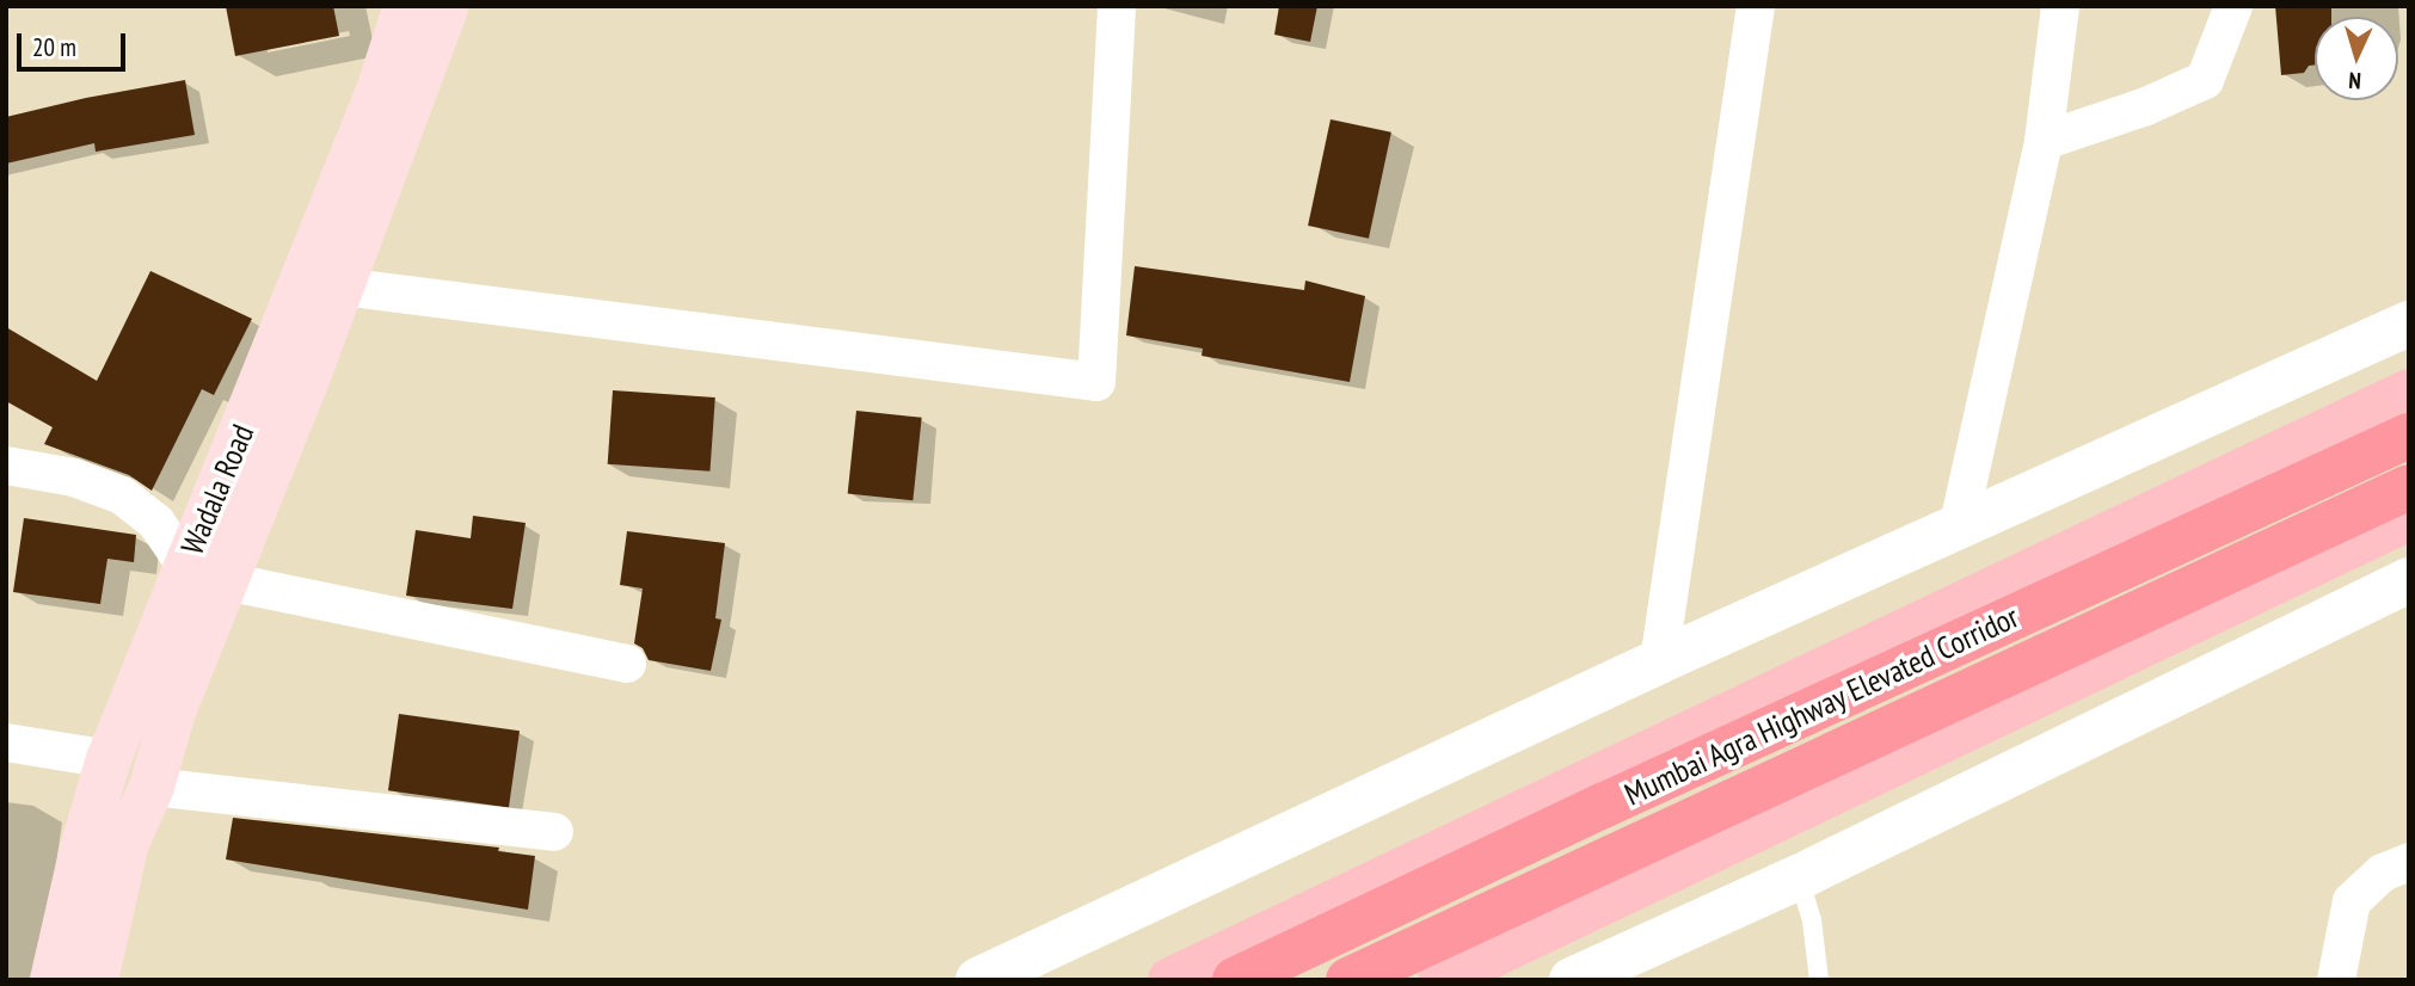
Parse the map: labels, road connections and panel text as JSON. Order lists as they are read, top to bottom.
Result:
{
  "streets": {
    "highway": ["Mumbai Agra Highway Elevated Corridor"],
    "main road": ["Wadala Road"]
  },
  "scale_bar": "20 m",
  "north": "bottom"
}
